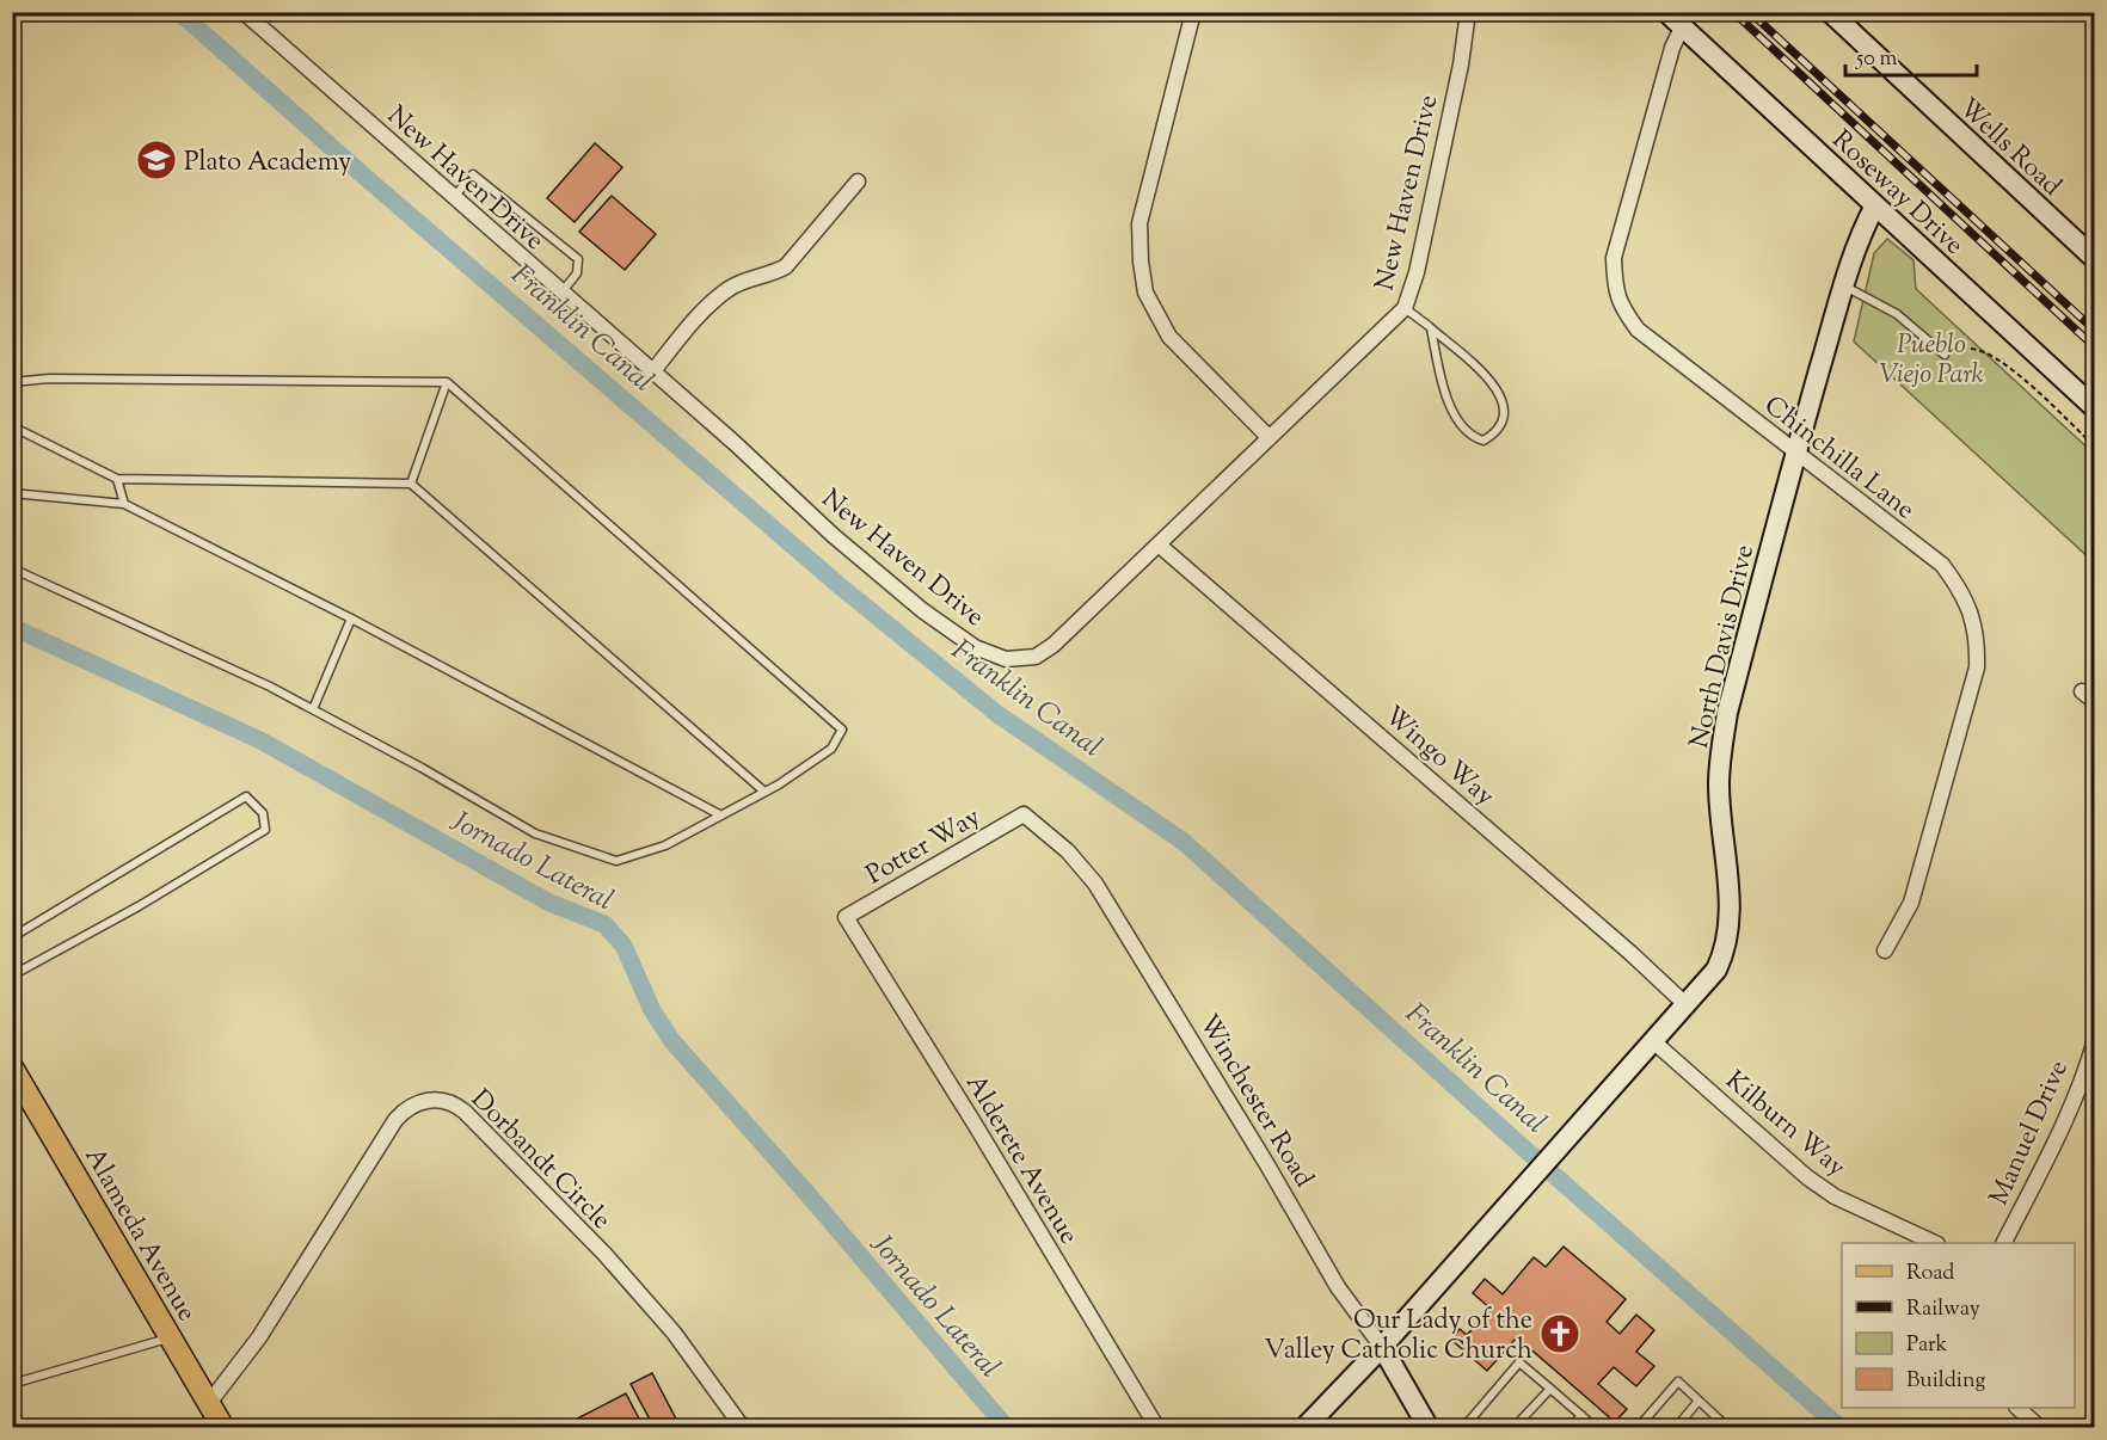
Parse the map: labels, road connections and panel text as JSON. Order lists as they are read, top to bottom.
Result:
{
  "streets": {
    "main road": ["Alameda Avenue"],
    "street": [
      "Wells Road",
      "New Haven Drive",
      "Roseway Drive",
      "Chinchilla Lane",
      "North Davis Drive",
      "Wingo Way",
      "Potter Way",
      "Winchester Road",
      "Kilburn Way",
      "Manuel Drive",
      "Dorbandt Circle",
      "Alderete Avenue"
    ]
  },
  "crossings": [
    ["New Haven Drive", "Wingo Way"],
    ["Roseway Drive", "Chinchilla Lane"],
    ["Roseway Drive", "North Davis Drive"],
    ["Chinchilla Lane", "North Davis Drive"],
    ["North Davis Drive", "Wingo Way"],
    ["North Davis Drive", "Winchester Road"],
    ["North Davis Drive", "Kilburn Way"],
    ["Potter Way", "Winchester Road"],
    ["Potter Way", "Alderete Avenue"],
    ["Dorbandt Circle", "Alameda Avenue"]
  ],
  "water": ["Franklin Canal", "Jornado Lateral"],
  "parks": ["Pueblo Viejo Park"],
  "places": {
    "school or university": ["Plato Academy"],
    "church": ["Our Lady of the Valley Catholic Church"]
  },
  "legend": [
    "Road",
    "Railway",
    "Park",
    "Building"
  ],
  "scale_bar": "50 m"
}
